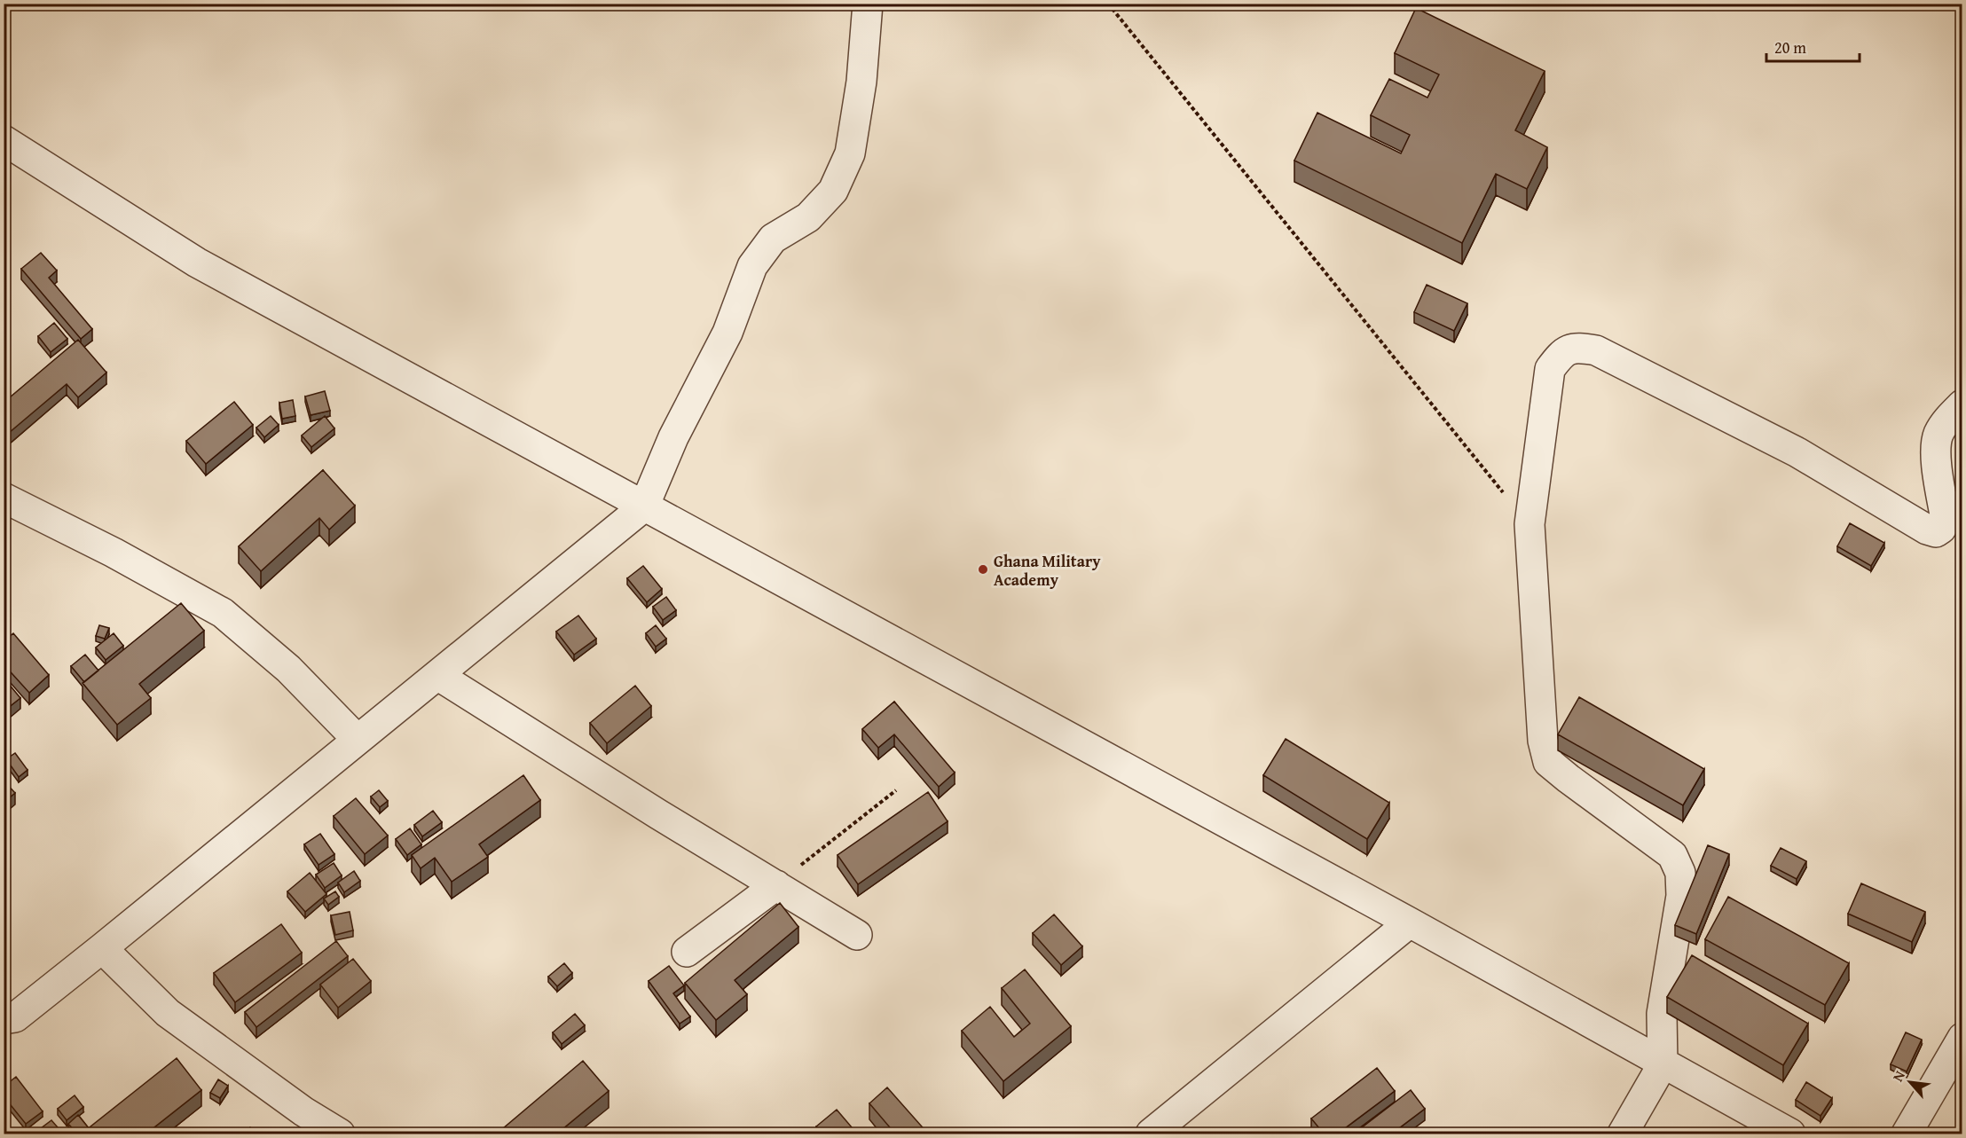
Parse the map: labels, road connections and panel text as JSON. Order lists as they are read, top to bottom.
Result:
{
  "places": ["Ghana Military Academy"],
  "scale_bar": "20 m",
  "north": "top left"
}
